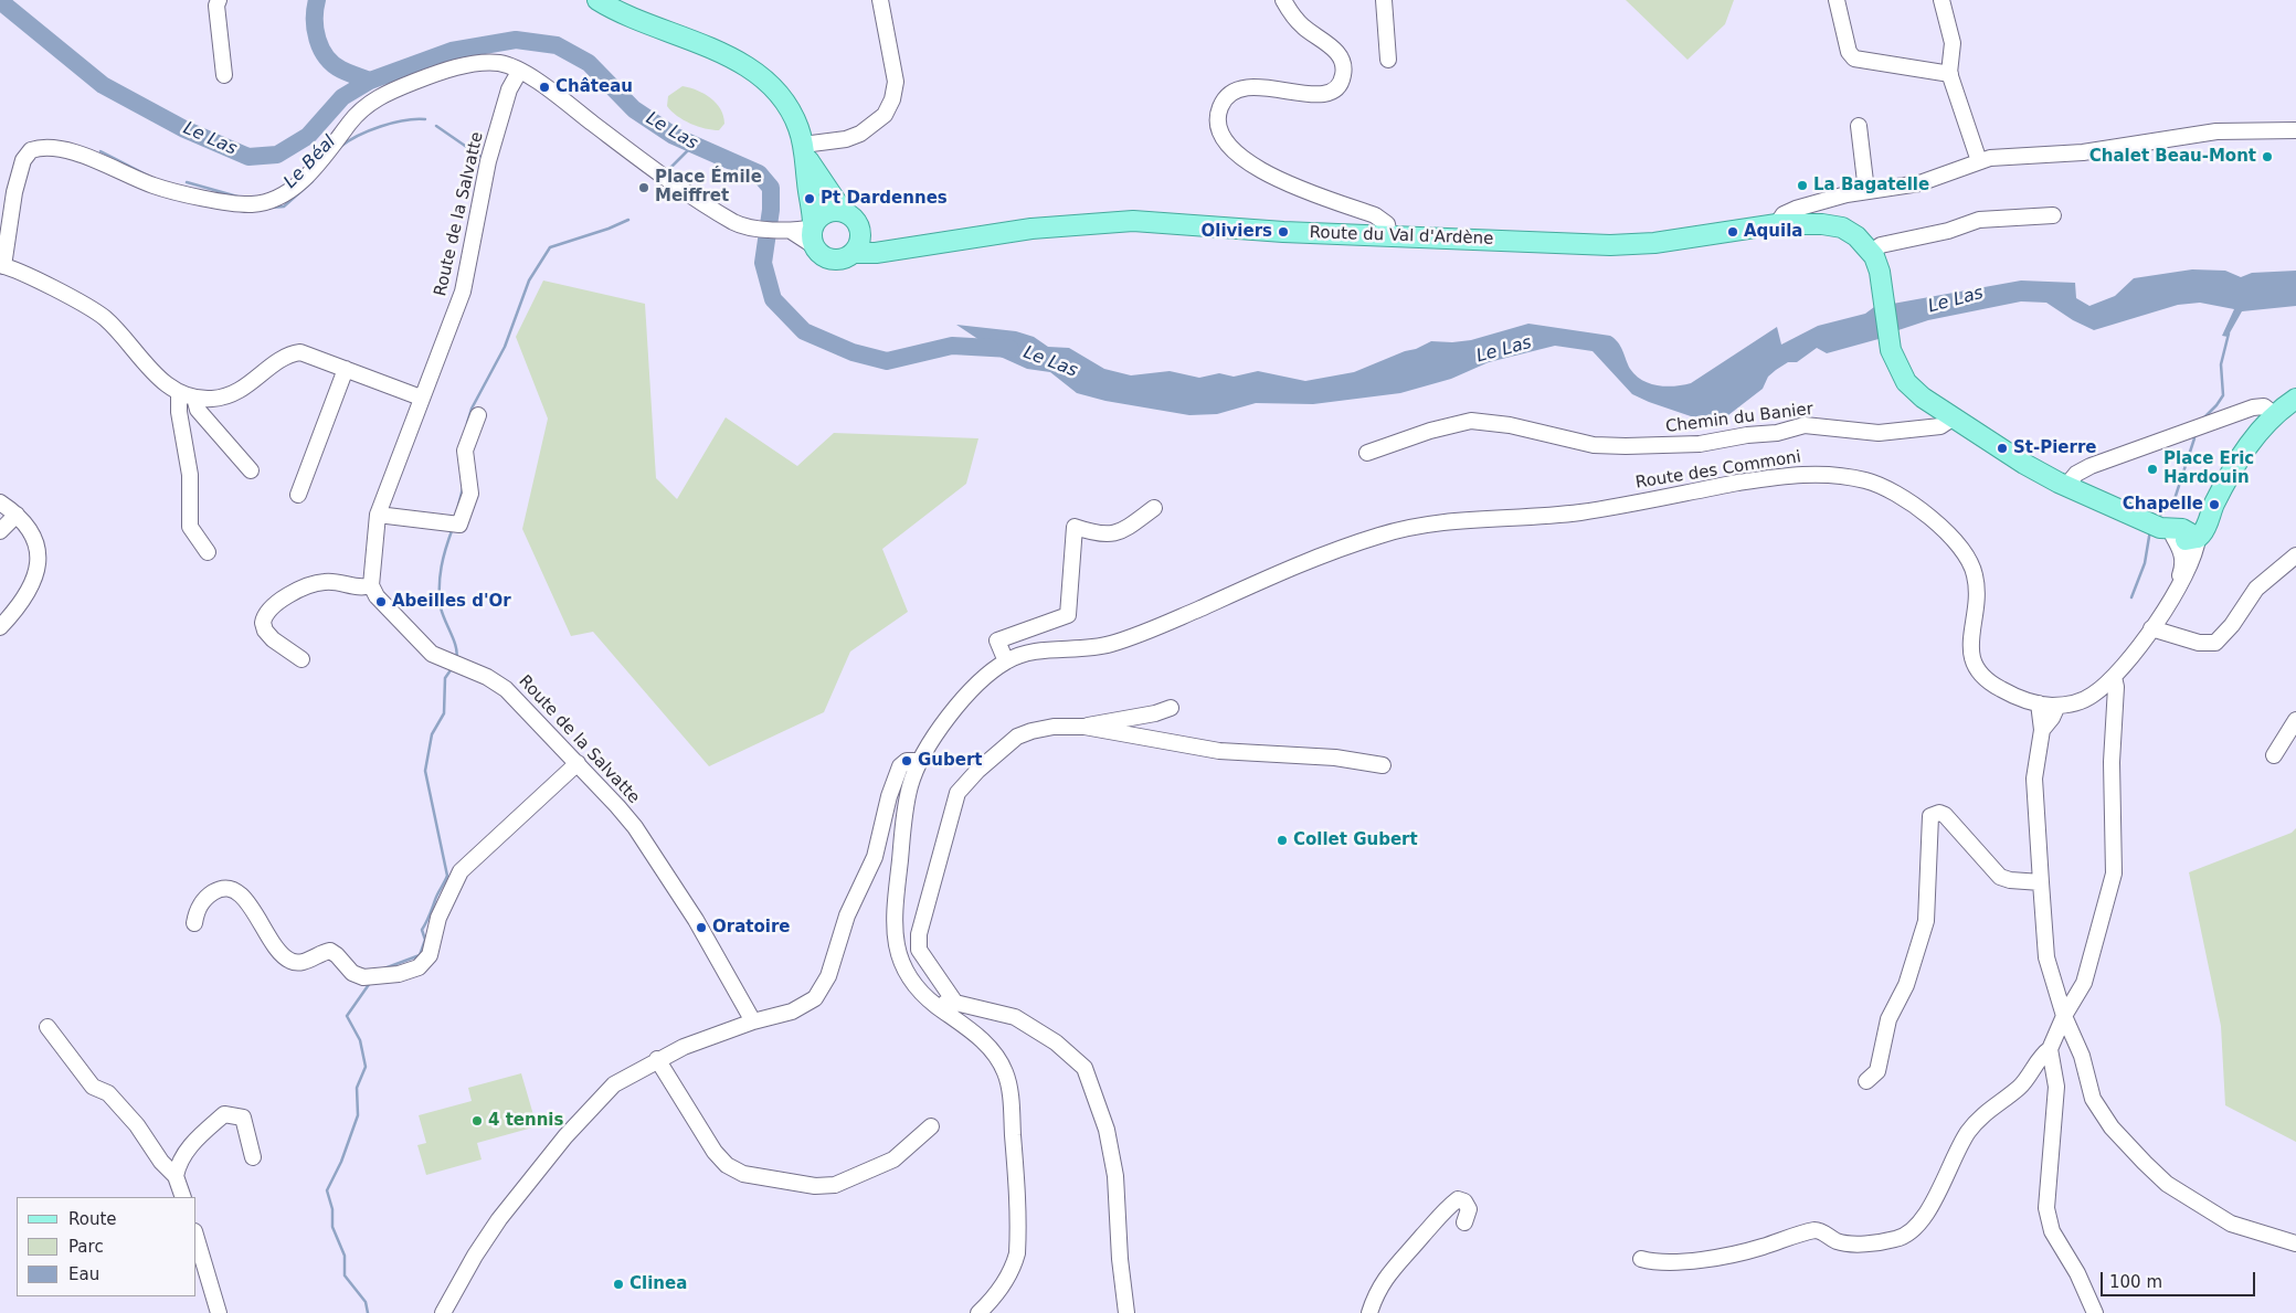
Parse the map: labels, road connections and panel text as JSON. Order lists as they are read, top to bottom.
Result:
{
  "streets": {
    "main road": ["Route du Val d'Ardène"],
    "street": ["Route de la Salvatte", "Chemin du Banier", "Route des Commoni"]
  },
  "crossings": [
    ["Route du Val d'Ardène", "Chemin du Banier"]
  ],
  "water": ["Le Las", "Le Béal"],
  "places": [
    "Château",
    "Chalet Beau-Mont",
    "La Bagatelle",
    "Place Émile Meiffret",
    "Pt Dardennes",
    "Oliviers",
    "Aquila",
    "St-Pierre",
    "Place Eric Hardouin",
    "Chapelle",
    "Abeilles d'Or",
    "Gubert",
    "Collet Gubert",
    "Oratoire",
    "4 tennis",
    "Clinea"
  ],
  "legend": ["Route", "Parc", "Eau"],
  "scale_bar": "100 m"
}
